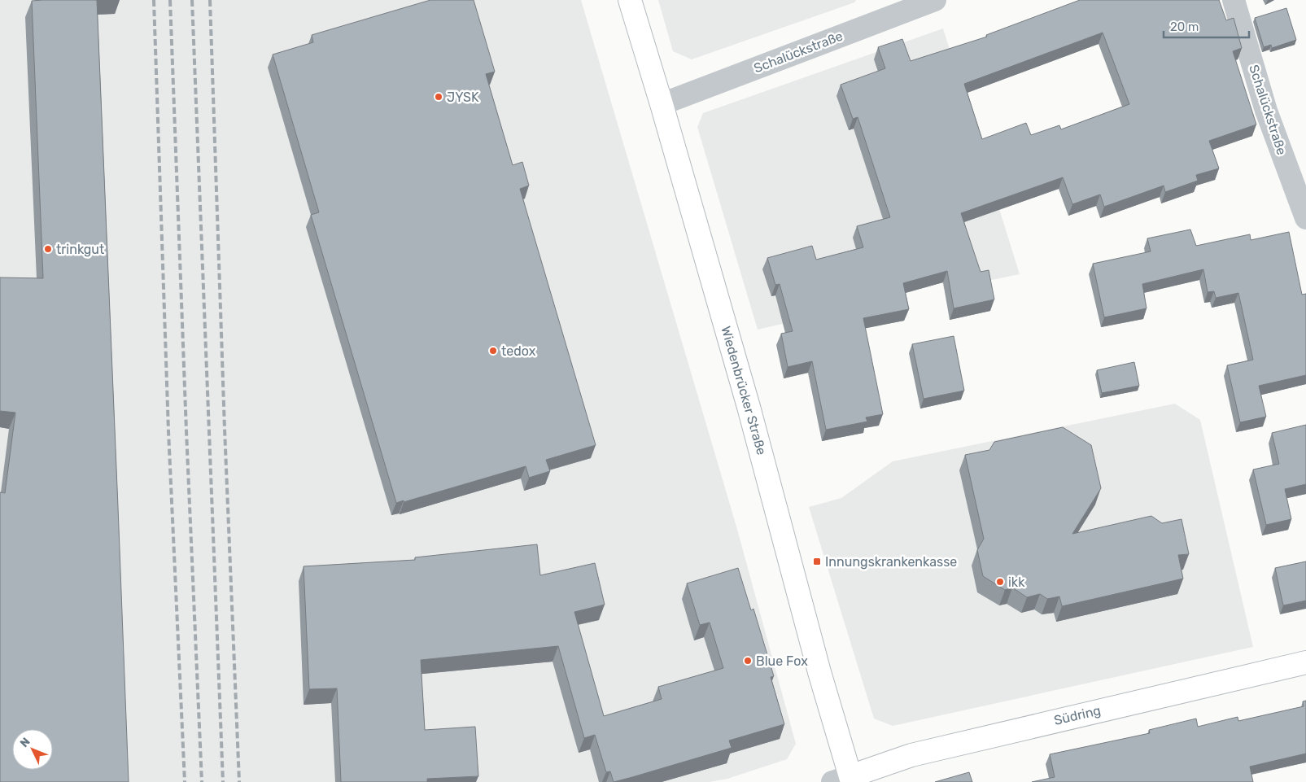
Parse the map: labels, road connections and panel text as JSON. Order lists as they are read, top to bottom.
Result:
{
  "streets": {
    "street": ["Schalückstraße", "Wiedenbrücker Straße", "Südring"]
  },
  "crossings": [
    ["Schalückstraße", "Wiedenbrücker Straße"],
    ["Wiedenbrücker Straße", "Südring"]
  ],
  "places": {
    "other": [
      "JYSK",
      "trinkgut",
      "tedox",
      "ikk",
      "Blue Fox"
    ],
    "transit": ["Innungskrankenkasse"]
  },
  "scale_bar": "20 m",
  "north": "top left"
}
